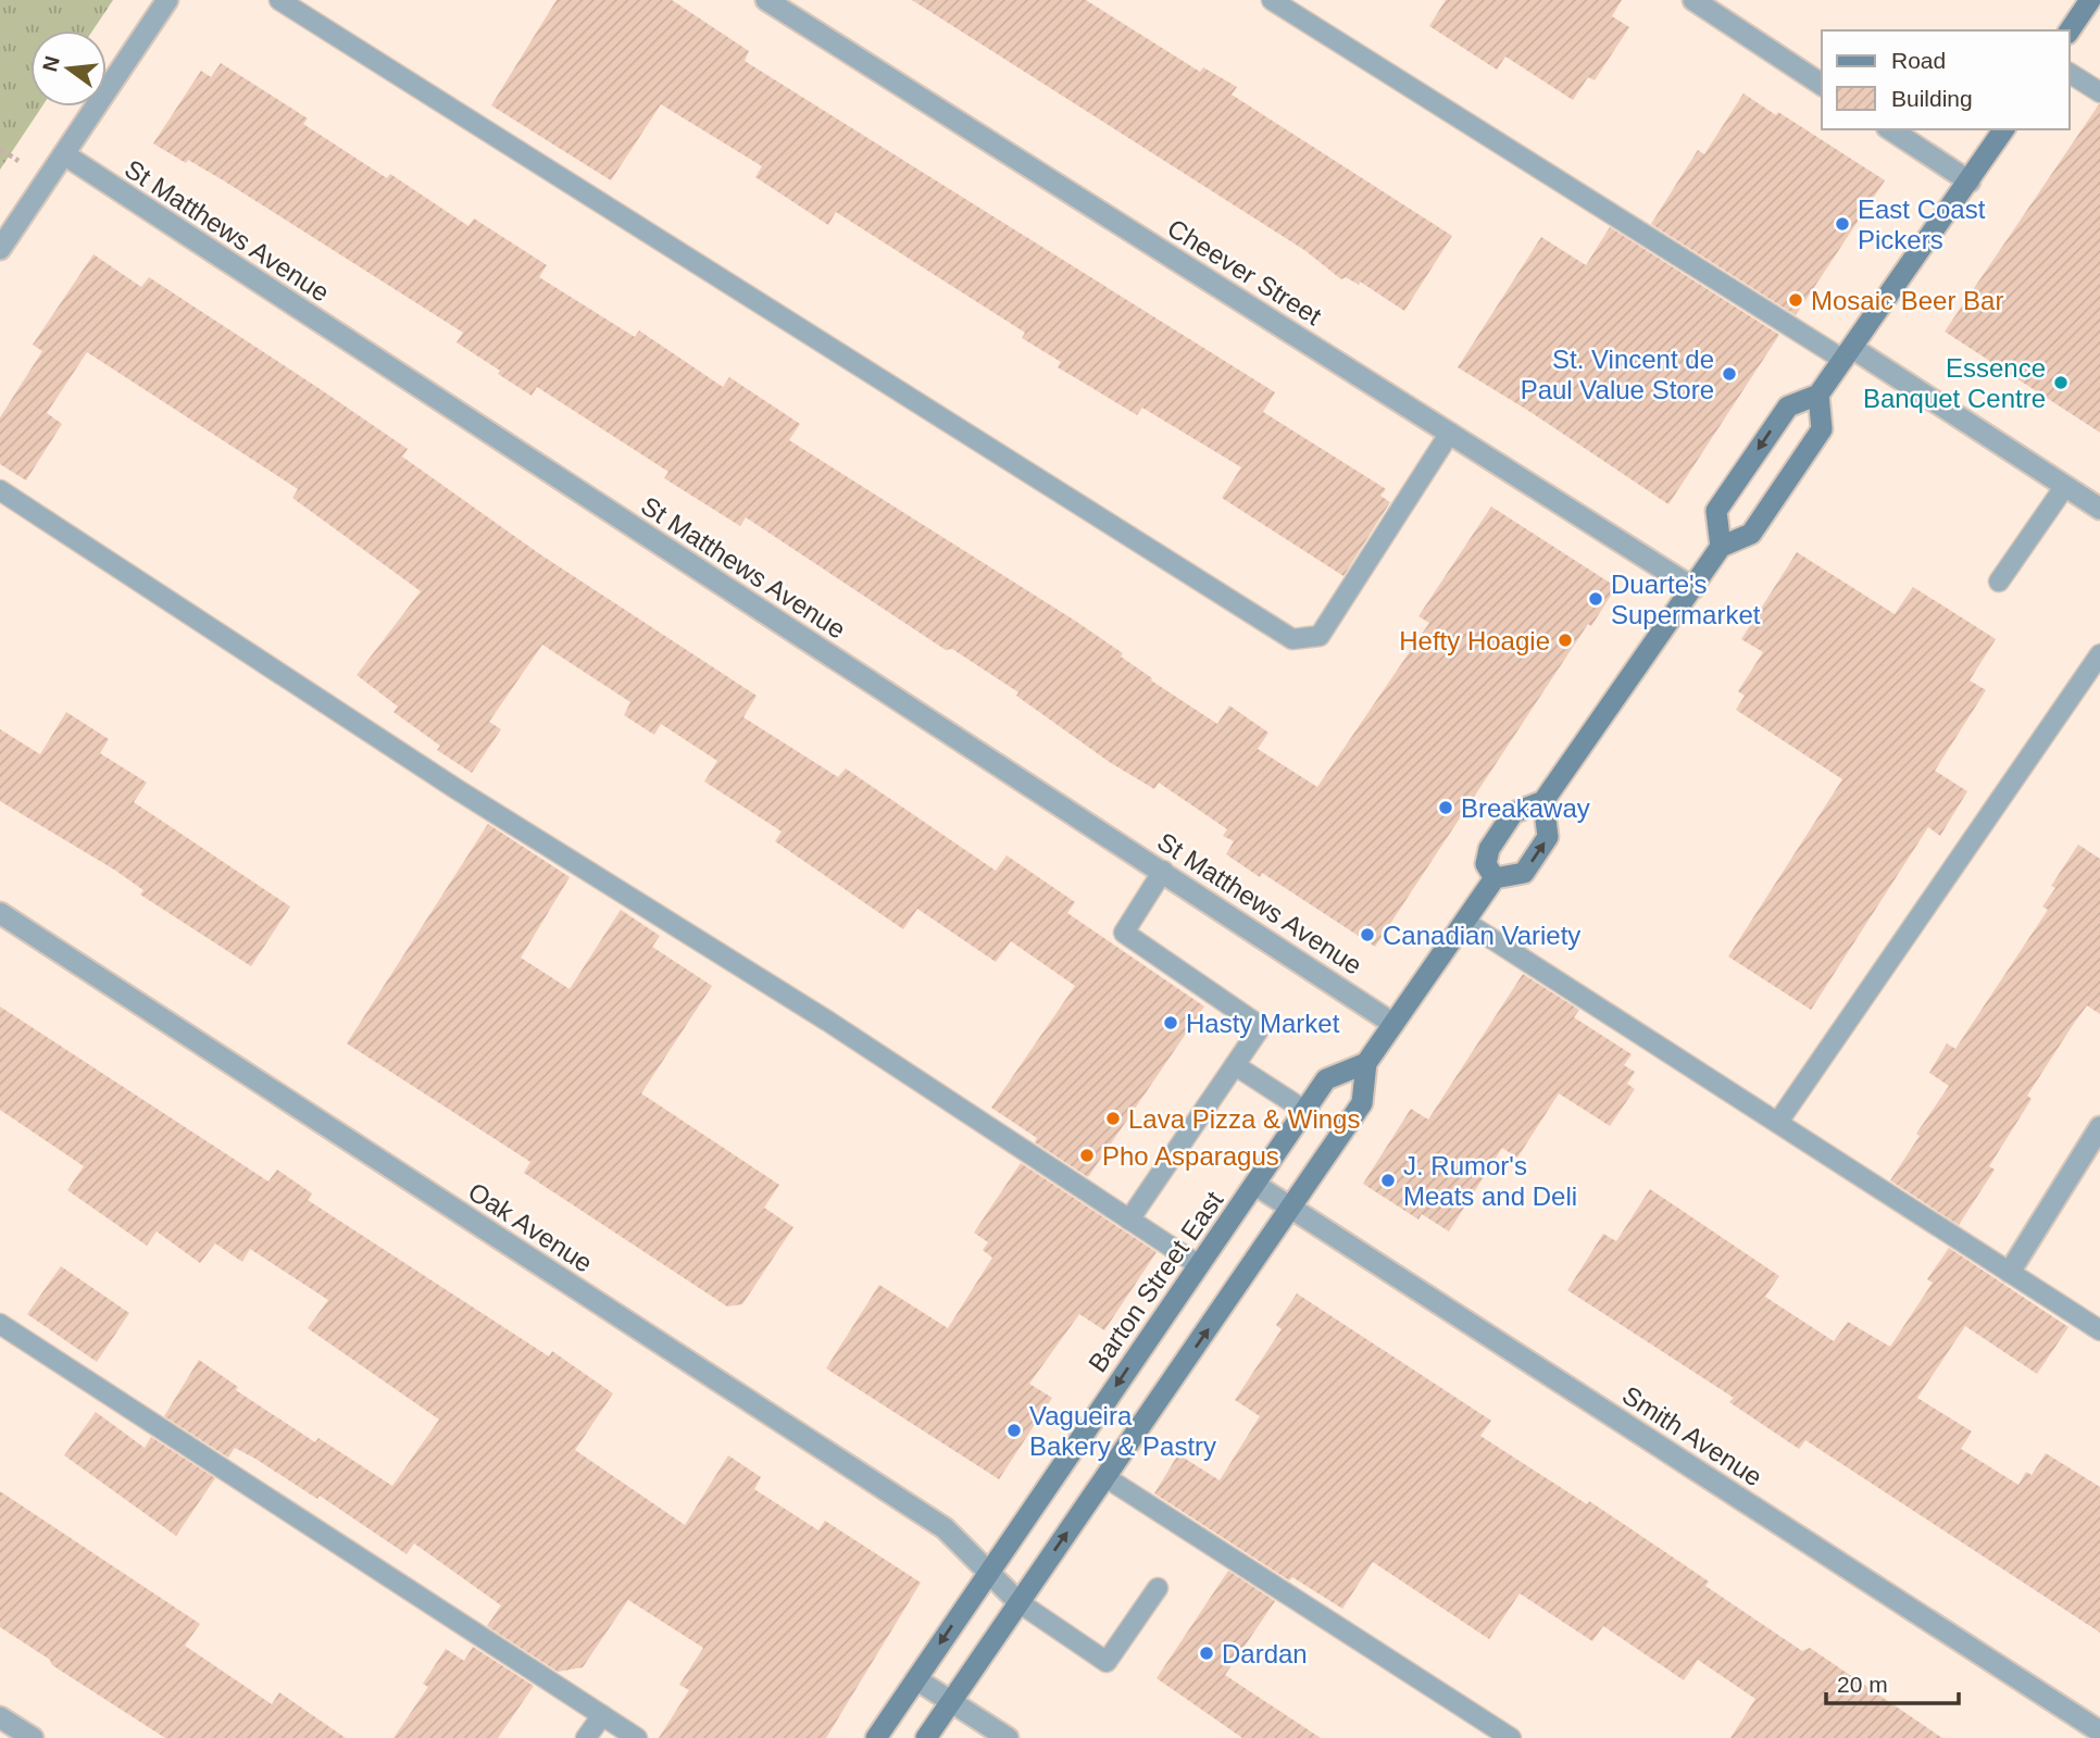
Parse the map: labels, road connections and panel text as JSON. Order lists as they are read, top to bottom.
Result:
{
  "streets": {
    "main road": ["Barton Street East"],
    "street": [
      "St Matthews Avenue",
      "Cheever Street",
      "Oak Avenue",
      "Smith Avenue"
    ]
  },
  "crossings": [
    ["Oak Avenue", "Barton Street East"],
    ["Barton Street East", "Smith Avenue"]
  ],
  "places": [
    "East Coast Pickers",
    "Mosaic Beer Bar",
    "St. Vincent de Paul Value Store",
    "Essence Banquet Centre",
    "Duarte's Supermarket",
    "Hefty Hoagie",
    "Breakaway",
    "Canadian Variety",
    "Hasty Market",
    "Lava Pizza & Wings",
    "Pho Asparagus",
    "J. Rumor's Meats and Deli",
    "Vagueira Bakery & Pastry",
    "Dardan"
  ],
  "legend": ["Road", "Building"],
  "scale_bar": "20 m",
  "north": "left"
}
